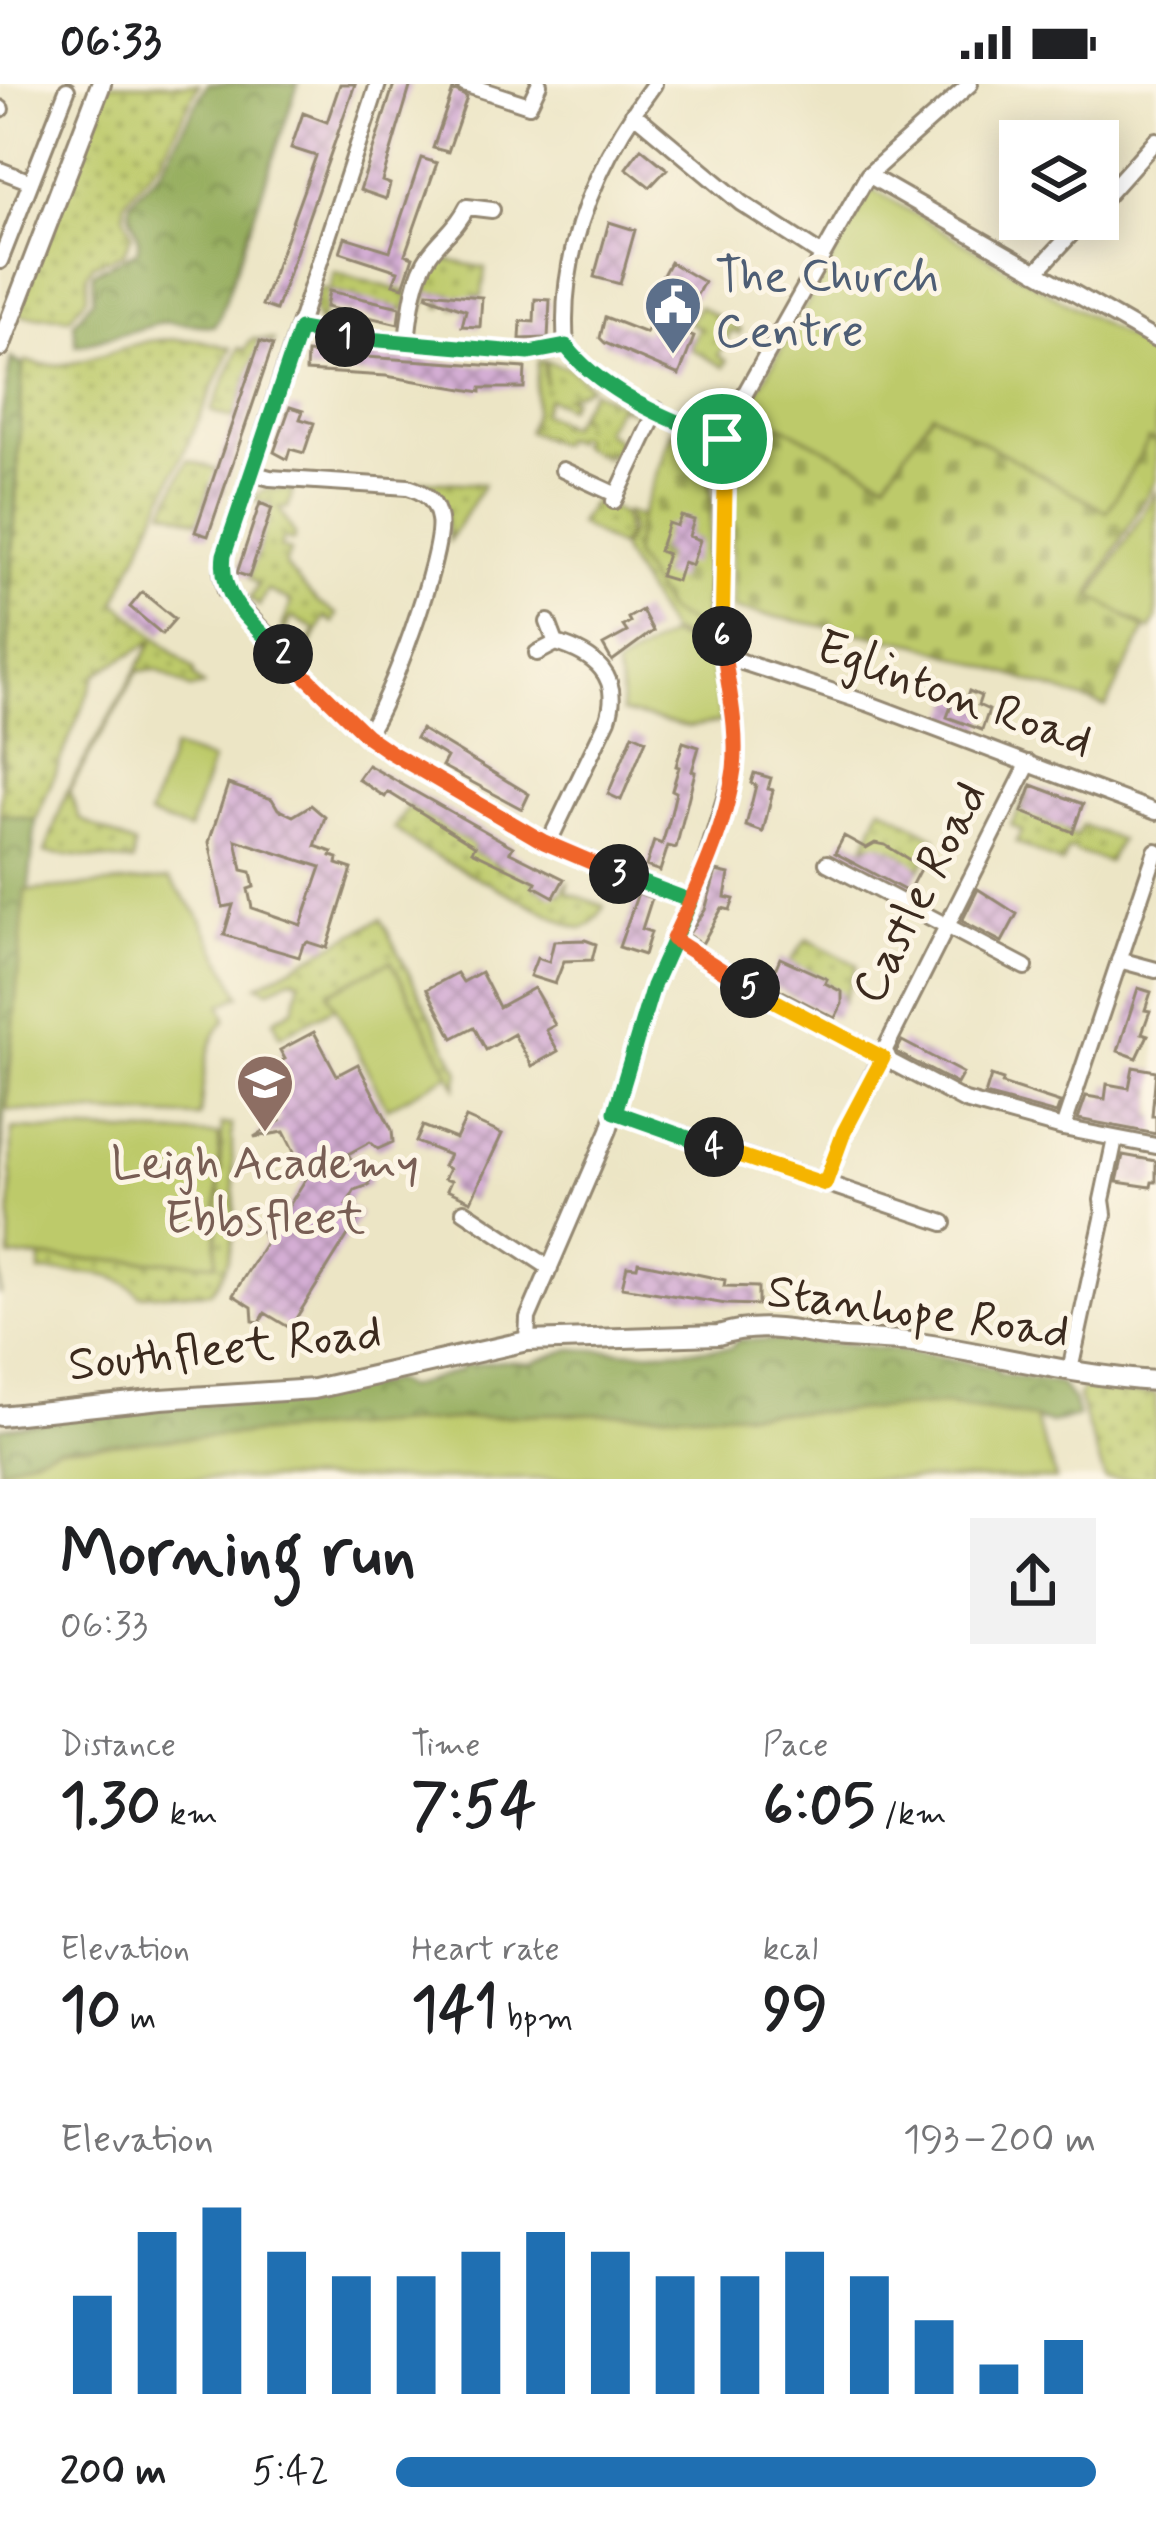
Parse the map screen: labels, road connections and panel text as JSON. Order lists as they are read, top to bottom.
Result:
{
  "streets": {
    "main road": ["Stanhope Road", "Southfleet Road"],
    "street": ["Eglinton Road", "Castle Road"]
  },
  "crossings": [
    ["Eglinton Road", "Castle Road"],
    ["Stanhope Road", "Southfleet Road"]
  ],
  "places": {
    "public building": ["The Church Centre"],
    "school or university": ["Leigh Academy Ebbsfleet"]
  },
  "page": {
    "status": "06:33",
    "pins": [
      "1",
      "6",
      "2",
      "3",
      "5",
      "4"
    ],
    "heading": ["Morning run", "06:33"],
    "stats": [
      ["Distance", "1.30 km"],
      ["Time", "7:54"],
      ["Pace", "6:05 /km"],
      ["Elevation", "10 m"],
      ["Heart rate", "141 bpm"],
      ["kcal", "99"]
    ],
    "chart": ["Elevation", "193–200 m"],
    "list": [
      {
        "name": "200 m",
        "note": "5:42"
      }
    ]
  }
}
